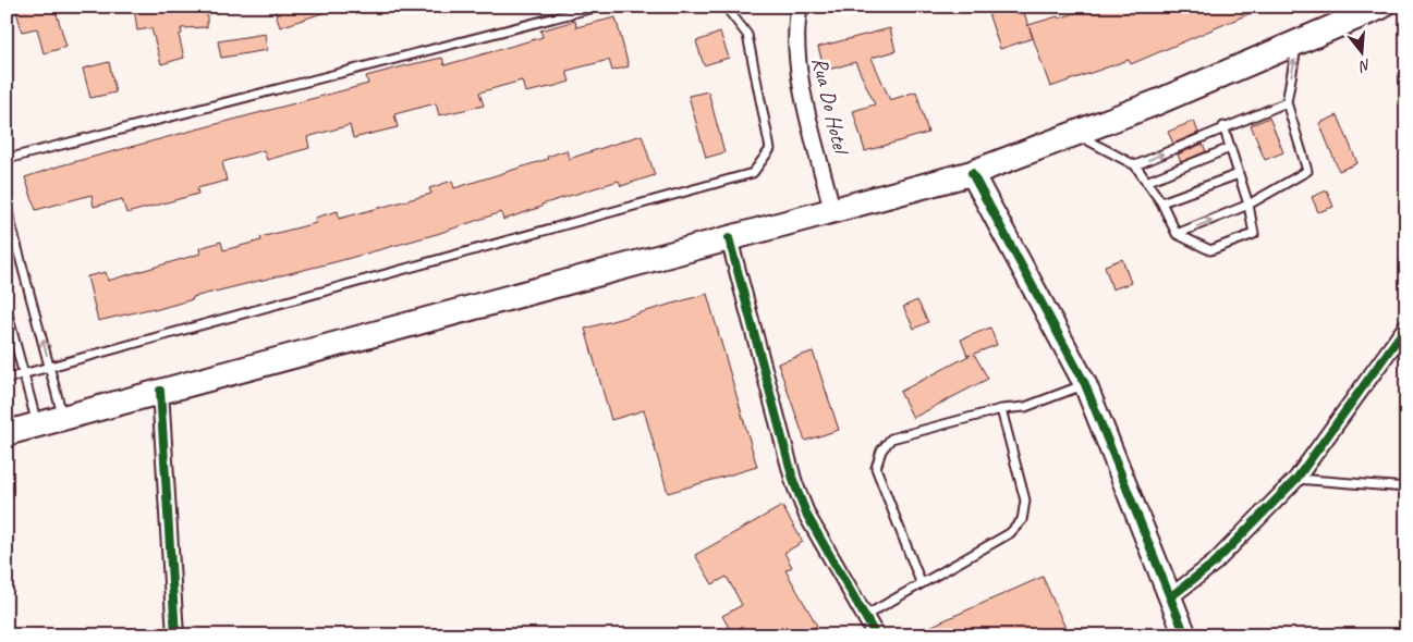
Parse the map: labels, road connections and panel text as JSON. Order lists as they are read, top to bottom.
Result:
{
  "streets": {
    "street": ["Rua Do Hotel"]
  },
  "north": "bottom"
}
